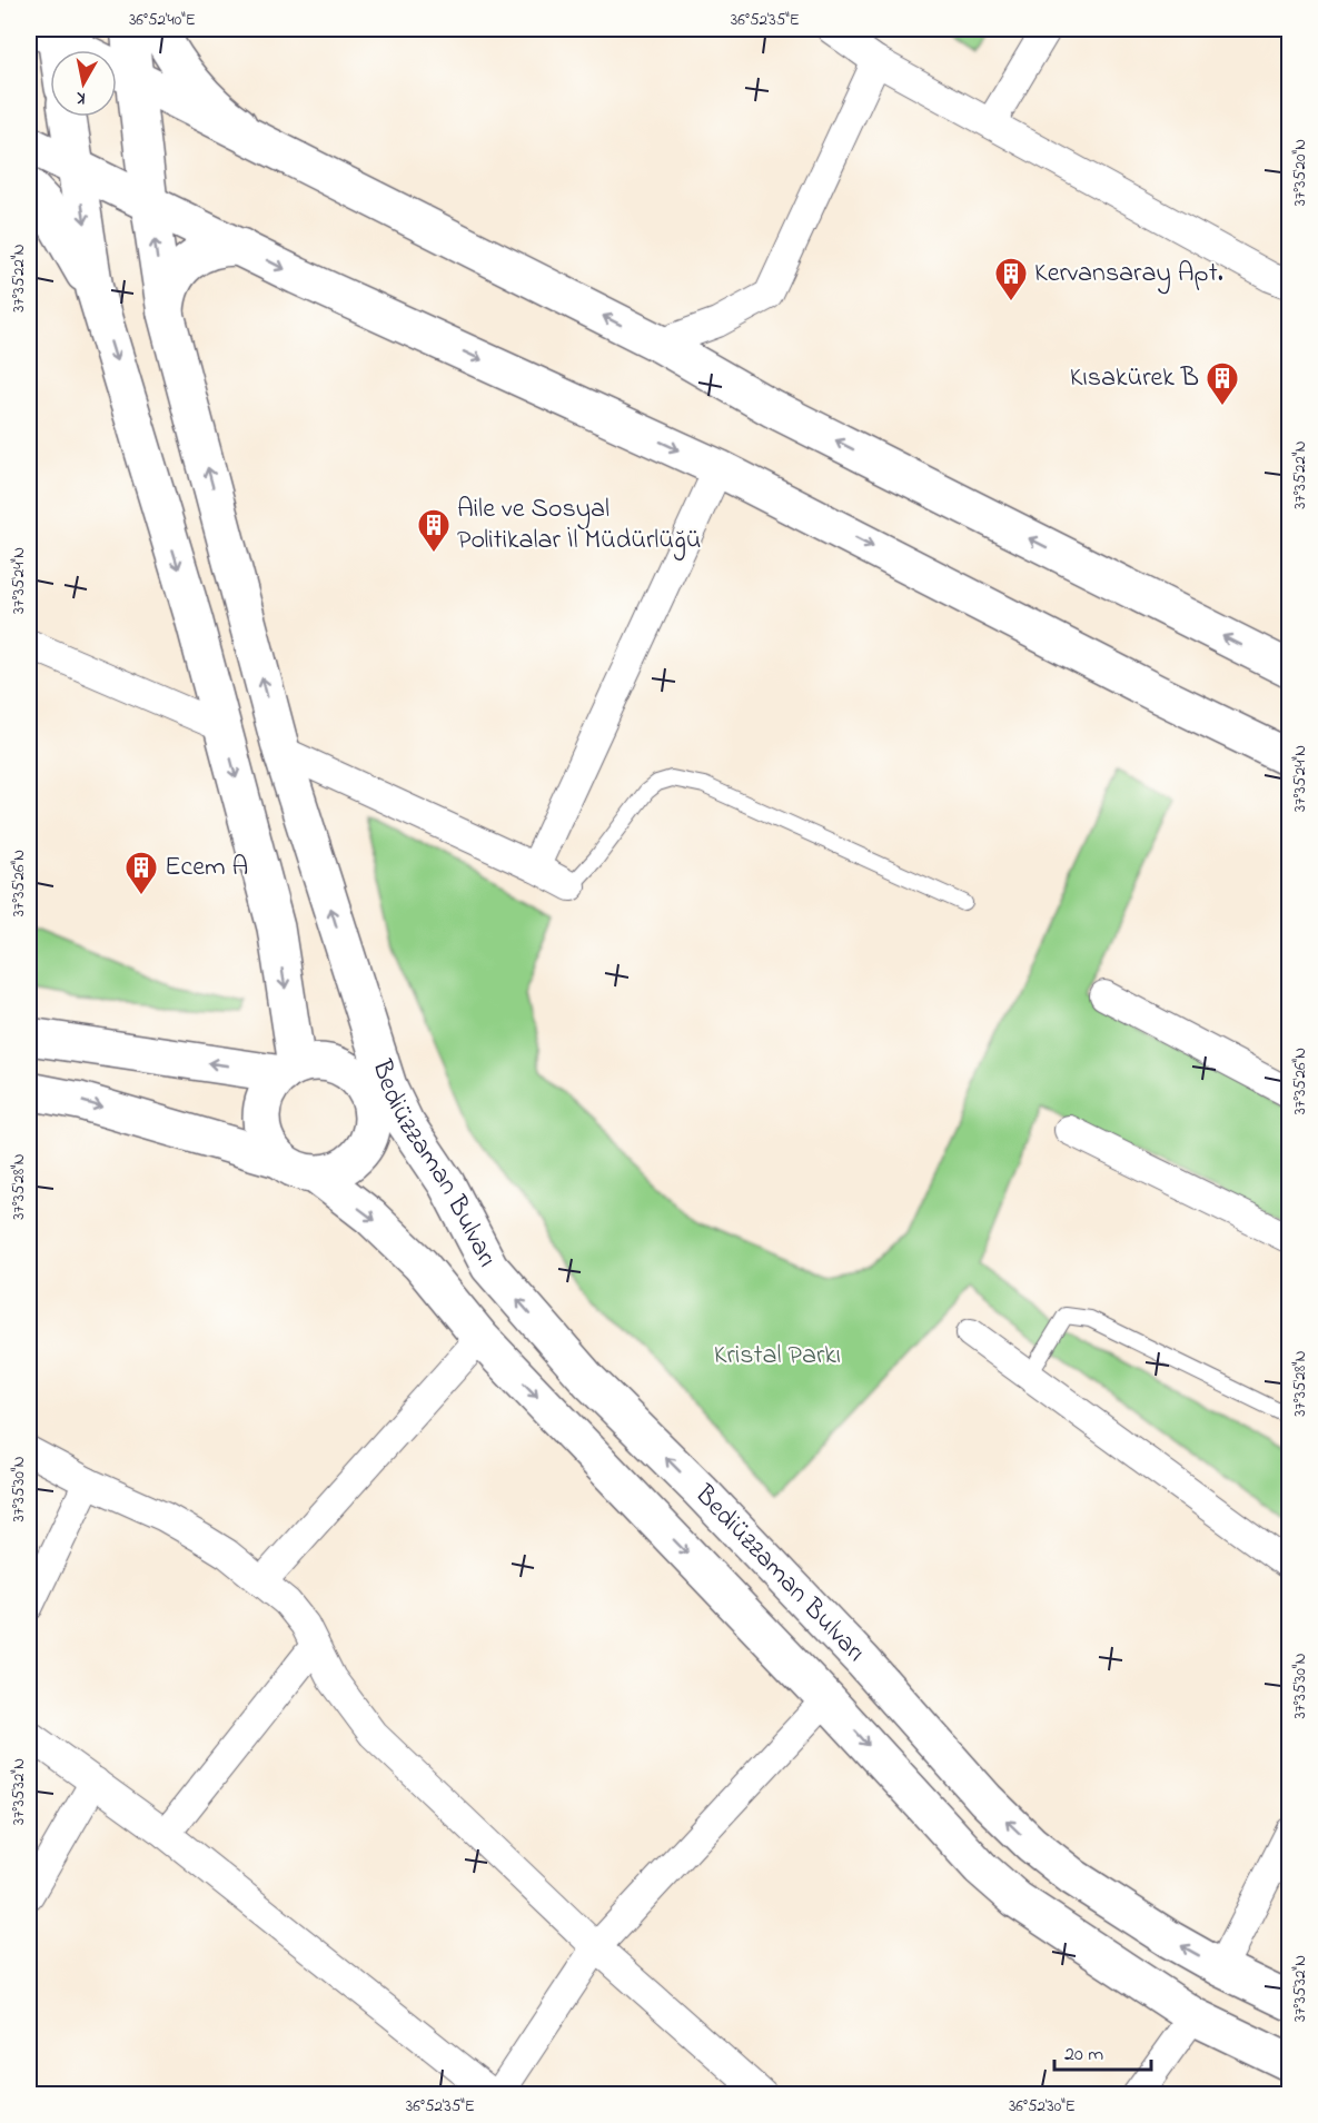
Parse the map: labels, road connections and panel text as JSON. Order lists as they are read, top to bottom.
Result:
{
  "streets": {
    "street": ["Bediüzzaman Bulvarı"]
  },
  "parks": ["Kristal Parkı"],
  "places": {
    "building": [
      "Kervansaray Apt.",
      "Kısakürek B",
      "Aile ve Sosyal Politikalar İl Müdürlüğü",
      "Ecem A"
    ]
  },
  "scale_bar": "20 m",
  "north": "bottom",
  "coordinates": [
    "36°52'40\"E",
    "36°52'35\"E",
    "37°35'20\"N",
    "37°35'22\"N",
    "37°35'24\"N",
    "37°35'26\"N",
    "37°35'28\"N",
    "37°35'30\"N",
    "37°35'32\"N",
    "36°52'30\"E"
  ]
}
